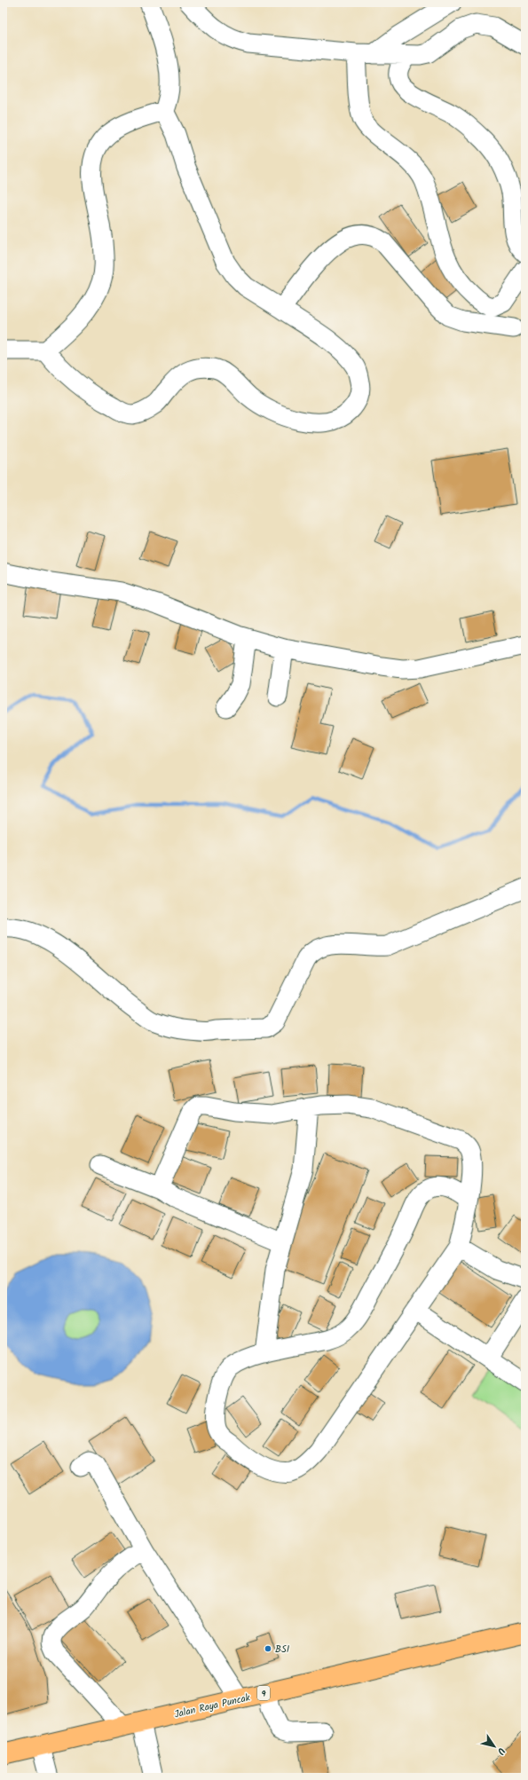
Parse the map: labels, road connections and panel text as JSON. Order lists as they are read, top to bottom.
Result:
{
  "streets": {
    "highway": ["9", "Jalan Raya Puncak"]
  },
  "places": ["BSI"],
  "north": "bottom right"
}
